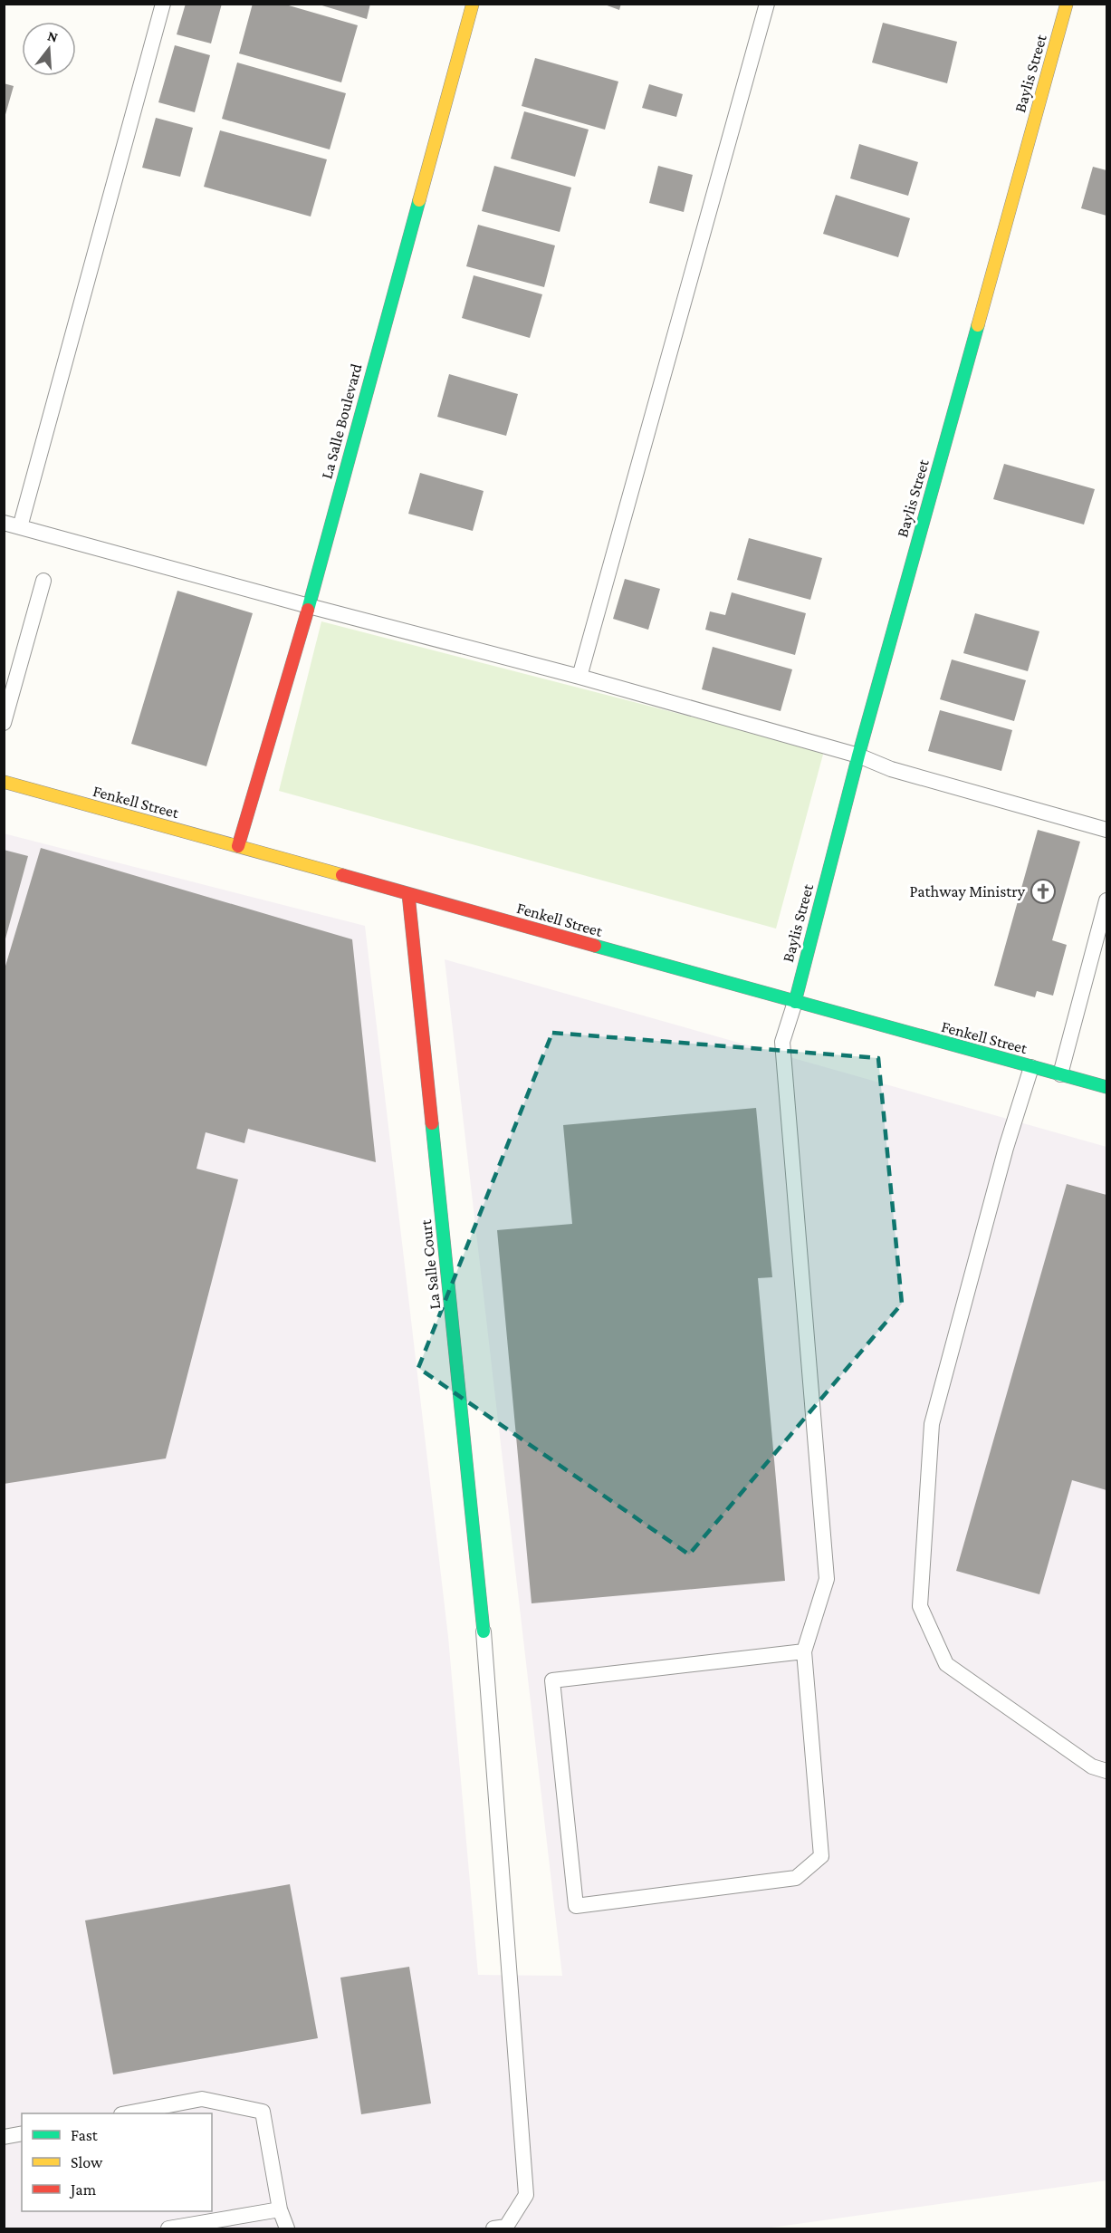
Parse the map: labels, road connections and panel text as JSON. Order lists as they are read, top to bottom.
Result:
{
  "streets": {
    "street": [
      "Baylis Street",
      "La Salle Boulevard",
      "Fenkell Street",
      "La Salle Court"
    ]
  },
  "crossings": [
    ["Baylis Street", "Fenkell Street"],
    ["La Salle Boulevard", "Fenkell Street"],
    ["Fenkell Street", "La Salle Court"]
  ],
  "places": {
    "church": ["Pathway Ministry"]
  },
  "legend": ["Fast", "Slow", "Jam"],
  "north": "top"
}
